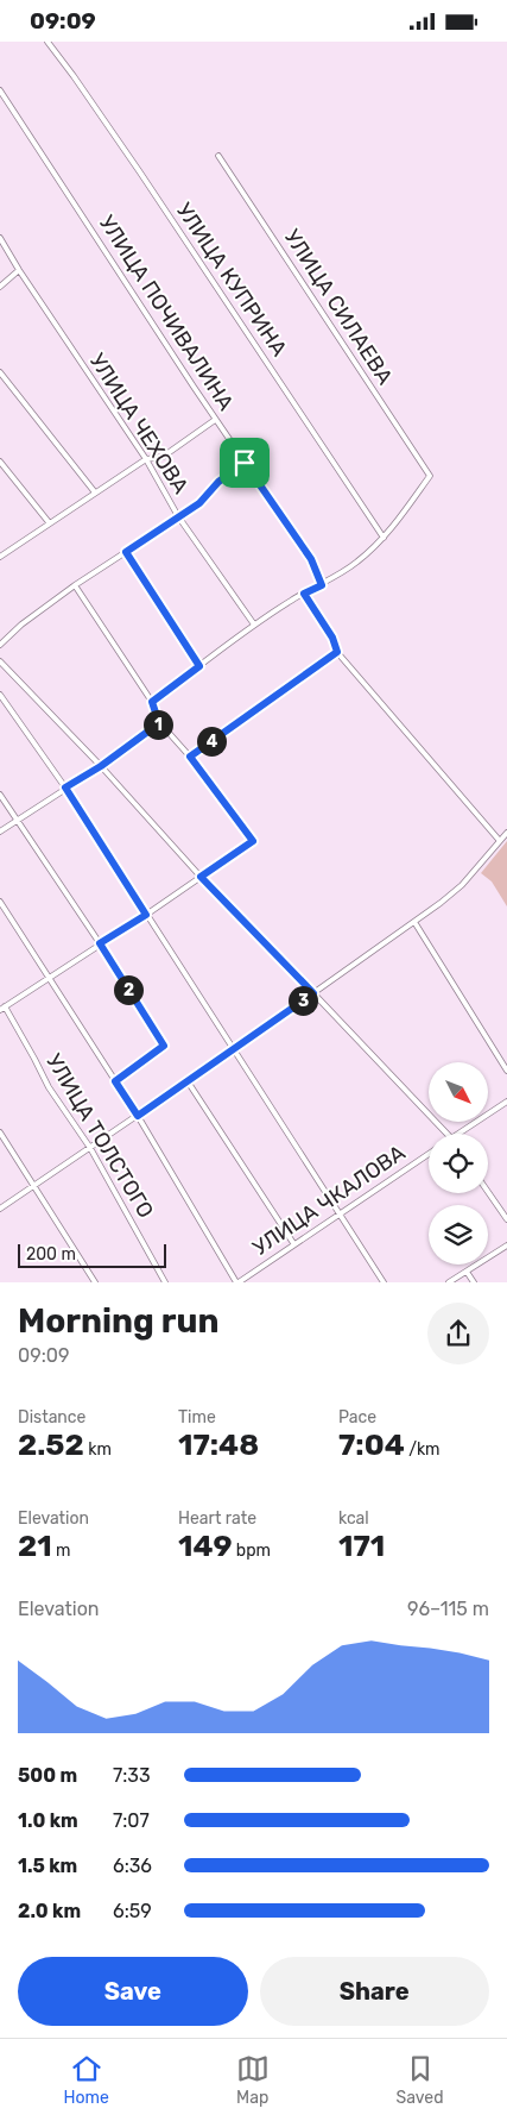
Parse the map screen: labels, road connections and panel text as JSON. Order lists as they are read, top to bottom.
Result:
{
  "streets": {
    "street": [
      "УЛИЦА КУПРИНА",
      "УЛИЦА СИЛАЕВА",
      "УЛИЦА ПОЧИВАЛИНА",
      "УЛИЦА ЧЕХОВА",
      "УЛИЦА ТОЛСТОГО",
      "УЛИЦА ЧКАЛОВА"
    ]
  },
  "crossings": [
    ["УЛИЦА КУПРИНА", "УЛИЦА СИЛАЕВА"]
  ],
  "scale_bar": "200 m",
  "north": "bottom right",
  "page": {
    "status": "09:09",
    "pins": [
      "1",
      "4",
      "2",
      "3"
    ],
    "scale": "200 m",
    "heading": ["Morning run", "09:09"],
    "stats": [
      ["Distance", "2.52 km"],
      ["Time", "17:48"],
      ["Pace", "7:04 /km"],
      ["Elevation", "21 m"],
      ["Heart rate", "149 bpm"],
      ["kcal", "171"]
    ],
    "chart": ["Elevation", "96–115 m"],
    "list": [
      {
        "name": "500 m",
        "note": "7:33"
      },
      {
        "name": "1.0 km",
        "note": "7:07"
      },
      {
        "name": "1.5 km",
        "note": "6:36"
      },
      {
        "name": "2.0 km",
        "note": "6:59"
      }
    ],
    "buttons": ["Save", "Share"],
    "tabs": ["Home", "Map", "Saved"]
  }
}
